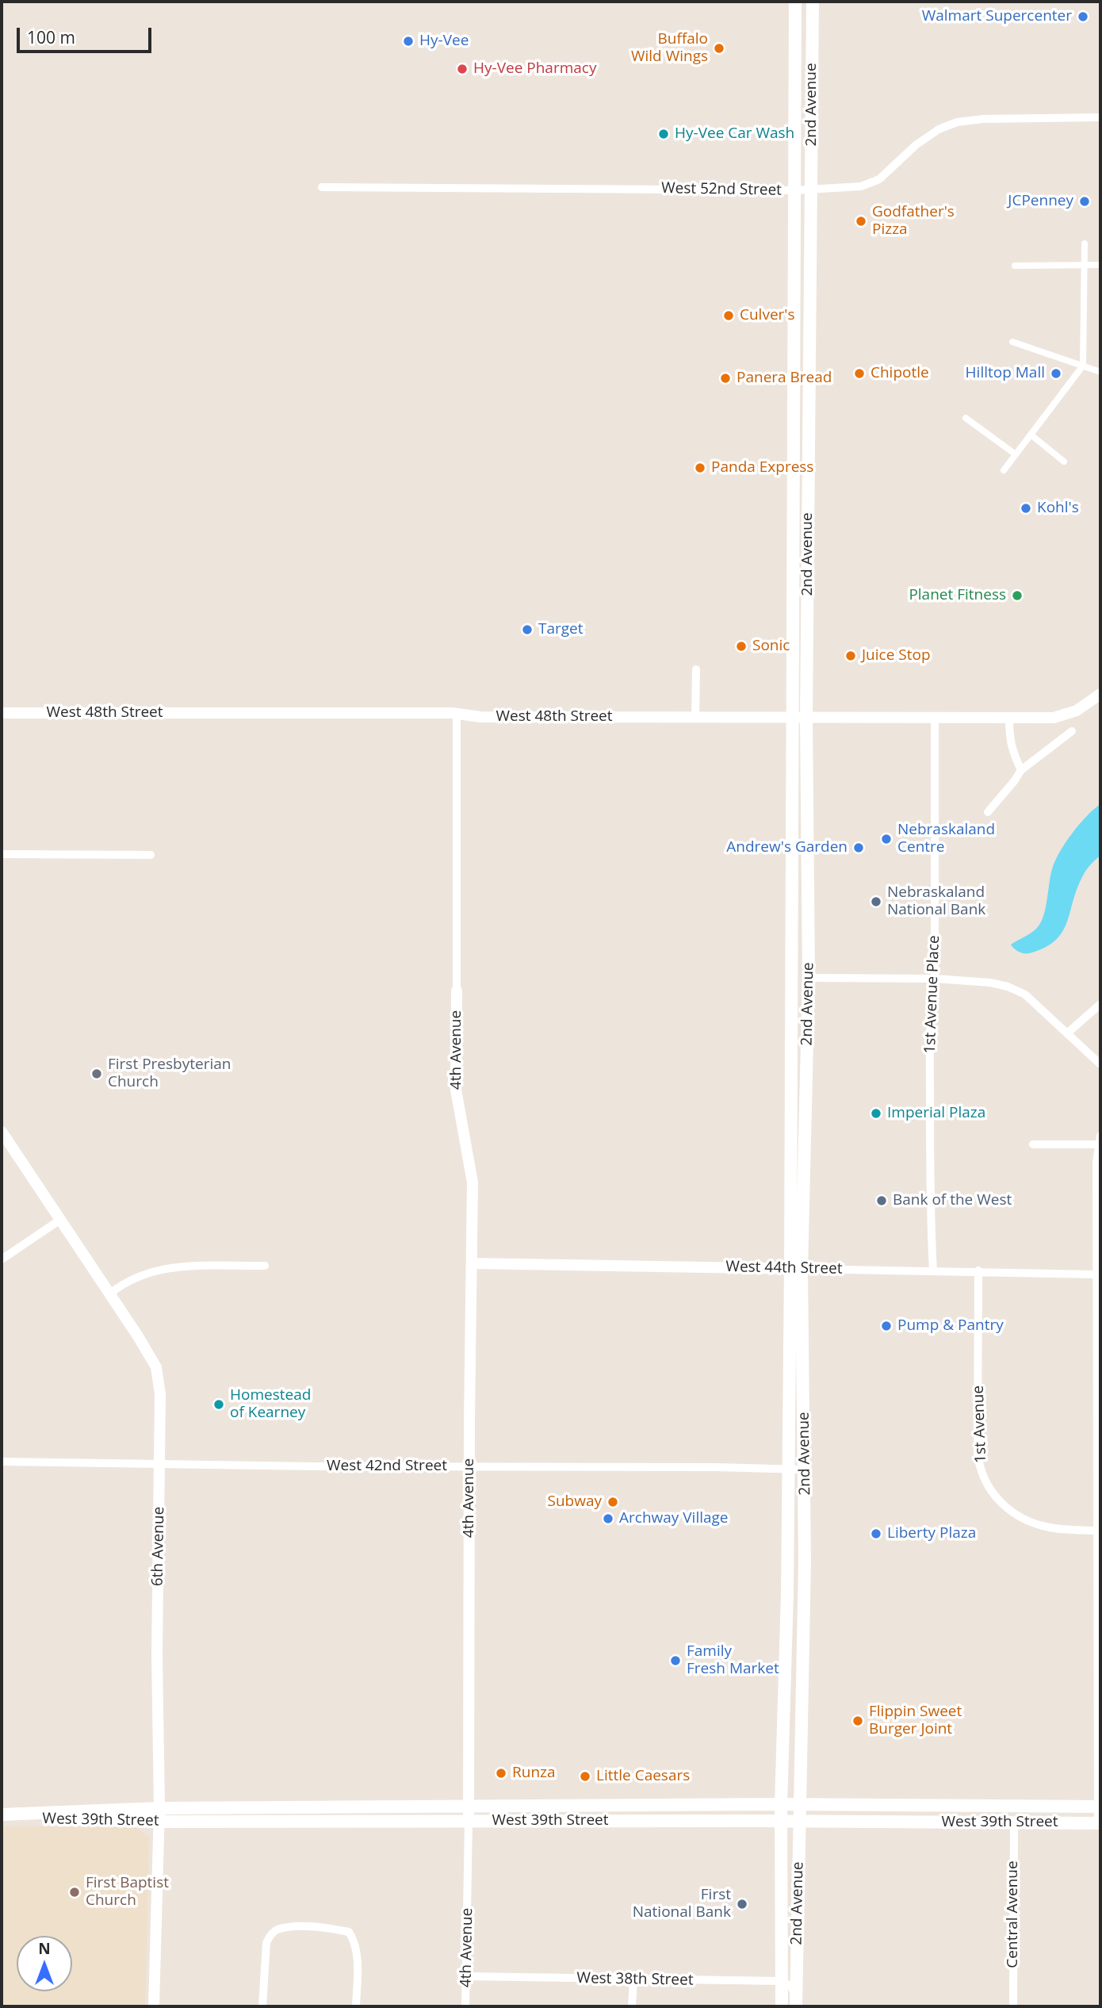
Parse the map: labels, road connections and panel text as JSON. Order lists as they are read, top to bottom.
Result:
{
  "streets": {
    "main road": ["2nd Avenue", "West 39th Street"],
    "street": [
      "West 52nd Street",
      "West 48th Street",
      "1st Avenue Place",
      "4th Avenue",
      "West 44th Street",
      "1st Avenue",
      "West 42nd Street",
      "6th Avenue",
      "Central Avenue",
      "West 38th Street"
    ]
  },
  "crossings": [
    ["2nd Avenue", "West 52nd Street"],
    ["2nd Avenue", "West 48th Street"],
    ["2nd Avenue", "West 44th Street"],
    ["2nd Avenue", "West 42nd Street"],
    ["2nd Avenue", "West 39th Street"],
    ["2nd Avenue", "West 38th Street"],
    ["West 48th Street", "1st Avenue Place"],
    ["1st Avenue Place", "West 44th Street"],
    ["4th Avenue", "West 44th Street"],
    ["4th Avenue", "West 42nd Street"],
    ["4th Avenue", "West 39th Street"],
    ["4th Avenue", "West 38th Street"],
    ["West 44th Street", "1st Avenue"],
    ["West 42nd Street", "6th Avenue"],
    ["6th Avenue", "West 39th Street"],
    ["West 39th Street", "Central Avenue"]
  ],
  "places": [
    "Walmart Supercenter",
    "Hy-Vee",
    "Buffalo Wild Wings",
    "Hy-Vee Pharmacy",
    "Hy-Vee Car Wash",
    "JCPenney",
    "Godfather's Pizza",
    "Culver's",
    "Chipotle",
    "Hilltop Mall",
    "Panera Bread",
    "Panda Express",
    "Kohl's",
    "Planet Fitness",
    "Target",
    "Sonic",
    "Juice Stop",
    "Nebraskaland Centre",
    "Andrew's Garden",
    "Nebraskaland National Bank",
    "First Presbyterian Church",
    "Imperial Plaza",
    "Bank of the West",
    "Pump & Pantry",
    "Homestead of Kearney",
    "Subway",
    "Archway Village",
    "Liberty Plaza",
    "Family Fresh Market",
    "Flippin Sweet Burger Joint",
    "Runza",
    "Little Caesars",
    "First Baptist Church",
    "First National Bank"
  ],
  "scale_bar": "100 m",
  "north": "top"
}
